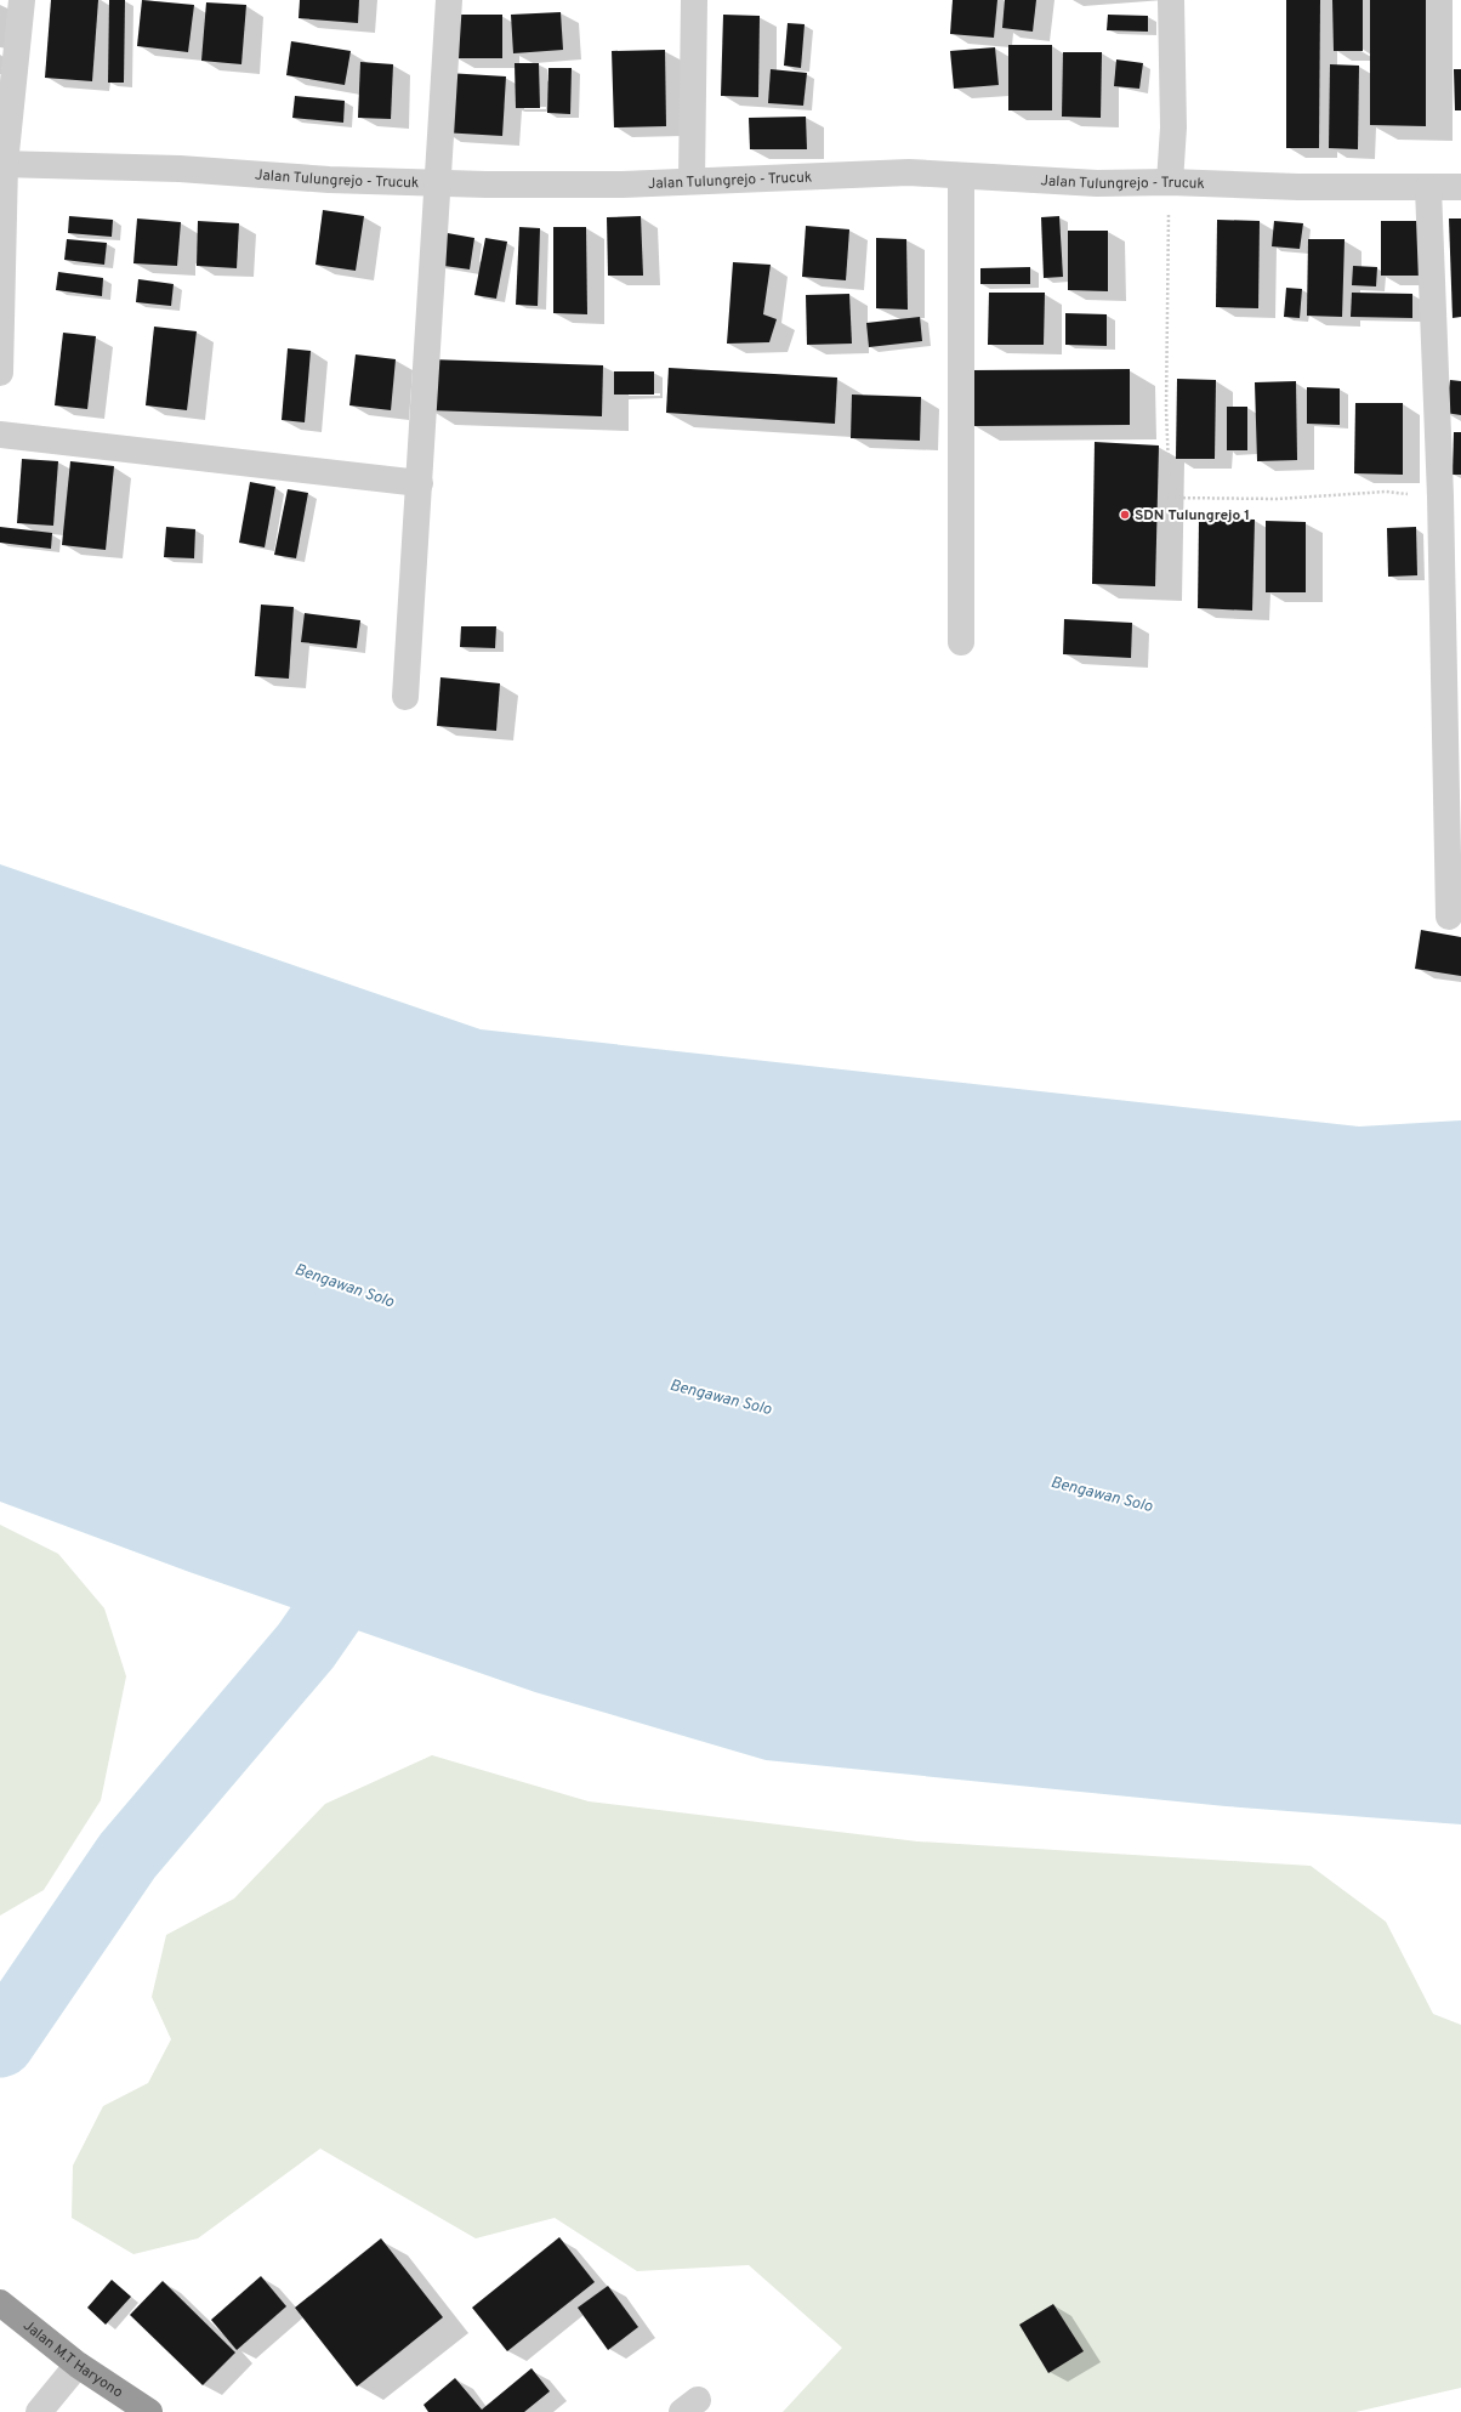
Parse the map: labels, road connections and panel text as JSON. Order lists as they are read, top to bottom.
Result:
{
  "streets": {
    "highway": ["Jalan M.T Haryono"],
    "street": ["Jalan Tulungrejo - Trucuk"]
  },
  "water": ["Bengawan Solo"],
  "places": ["SDN Tulungrejo 1"]
}
